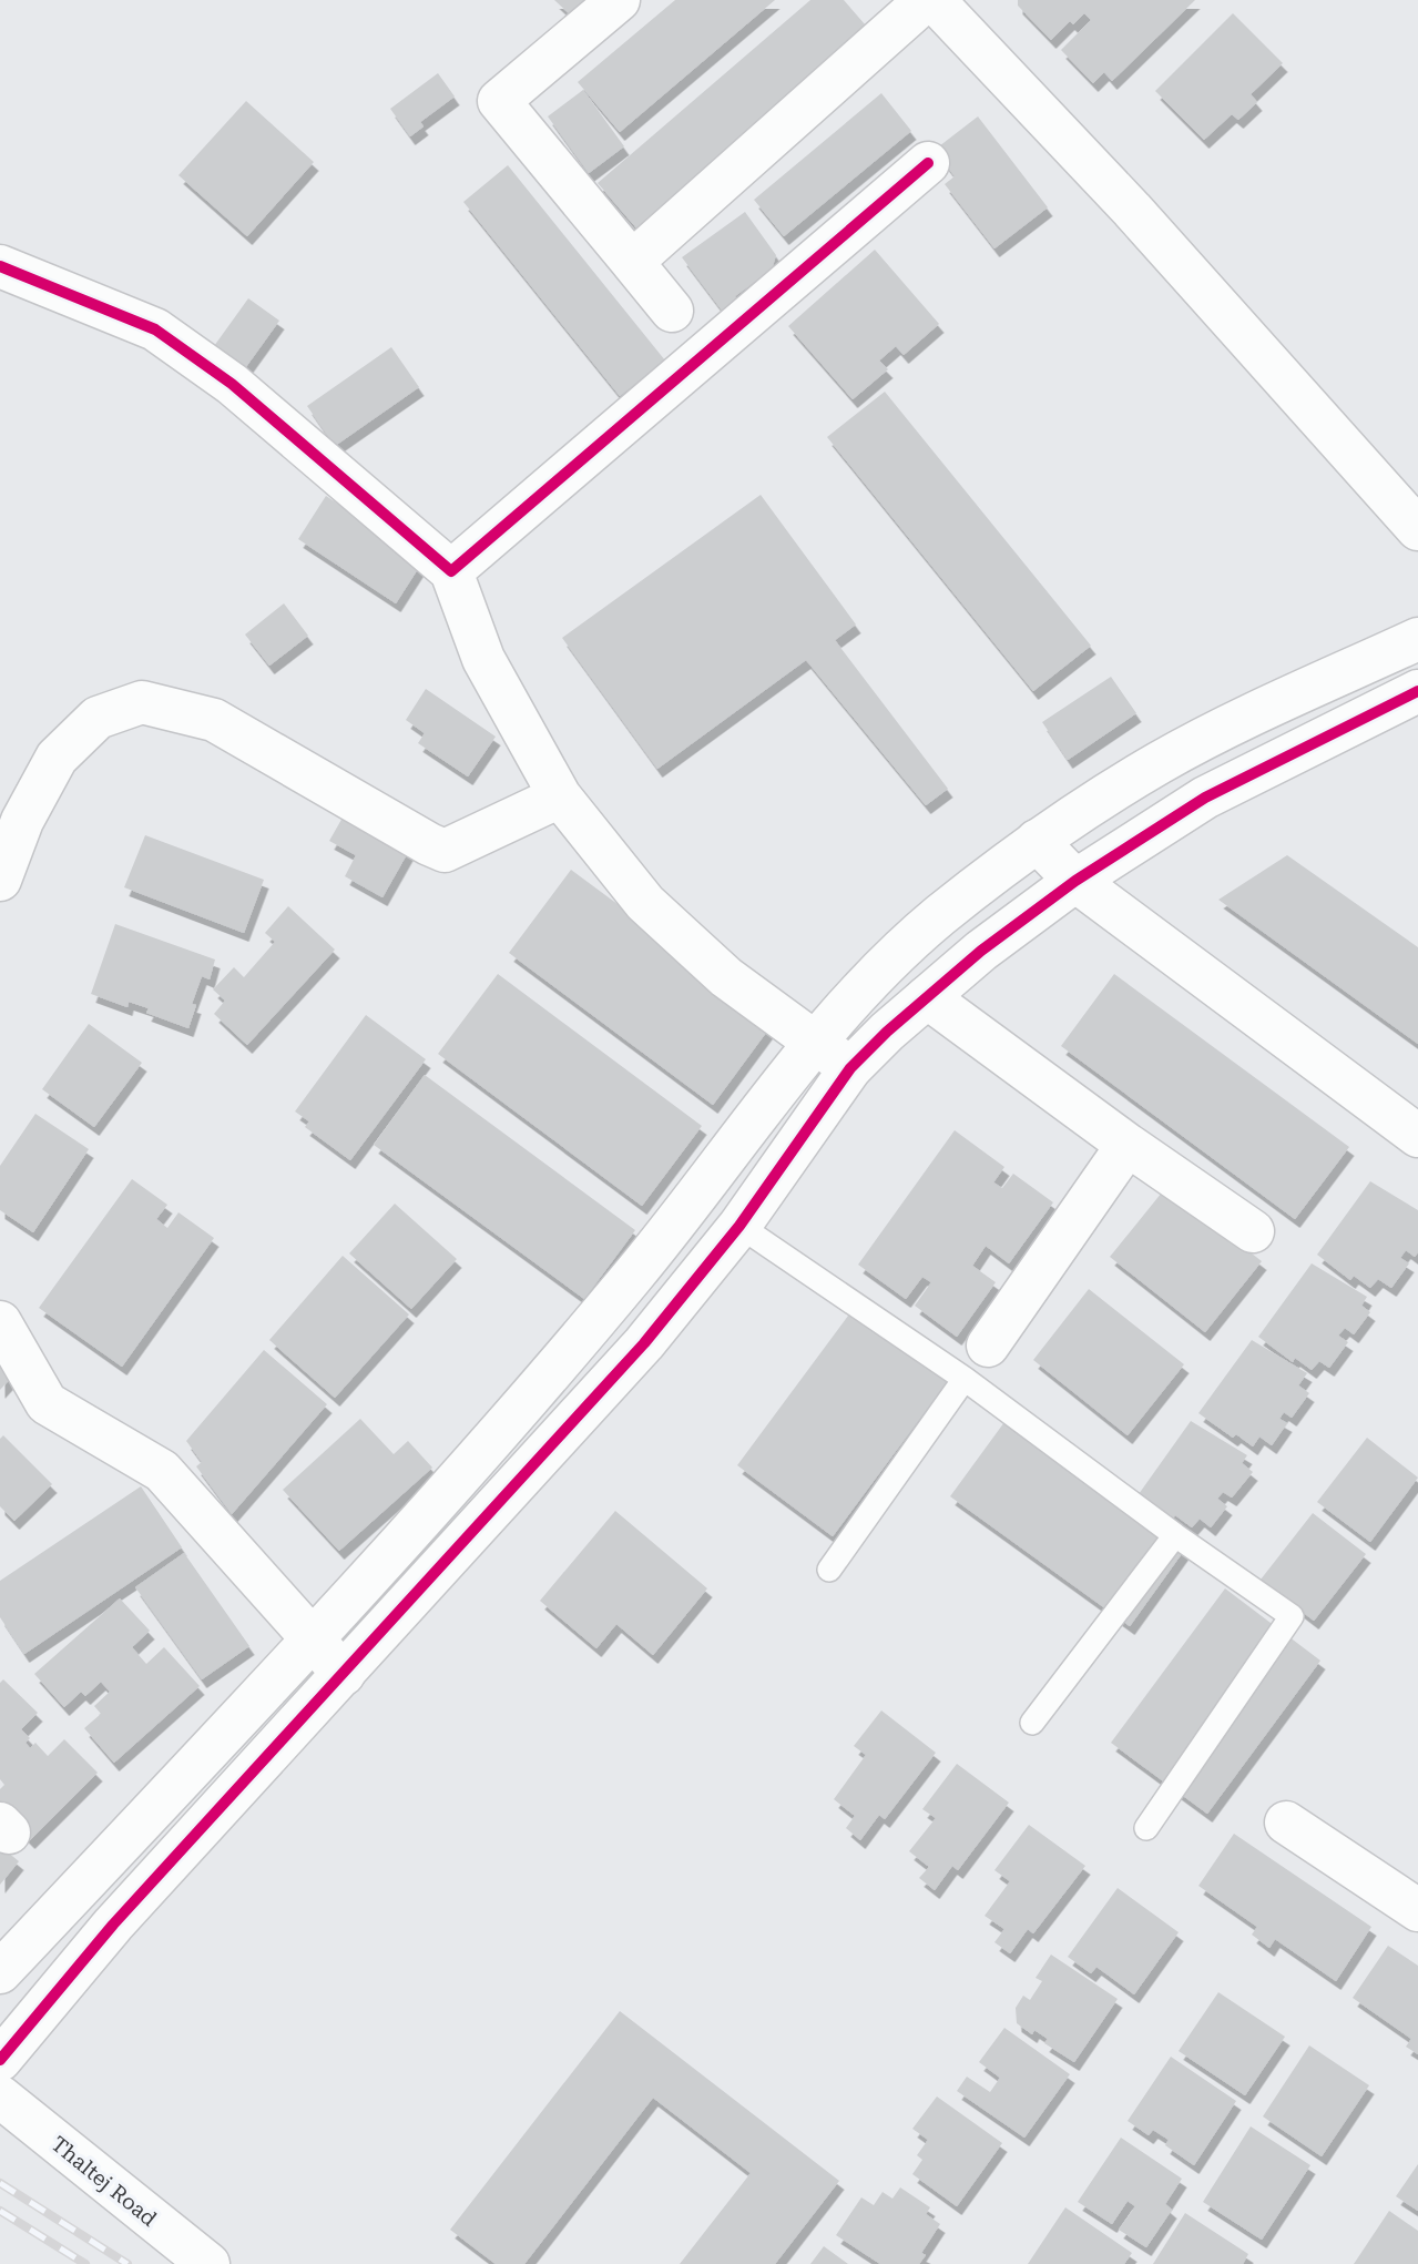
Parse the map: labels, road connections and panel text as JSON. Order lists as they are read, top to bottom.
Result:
{
  "streets": {
    "street": ["Thaltej Road"]
  }
}
